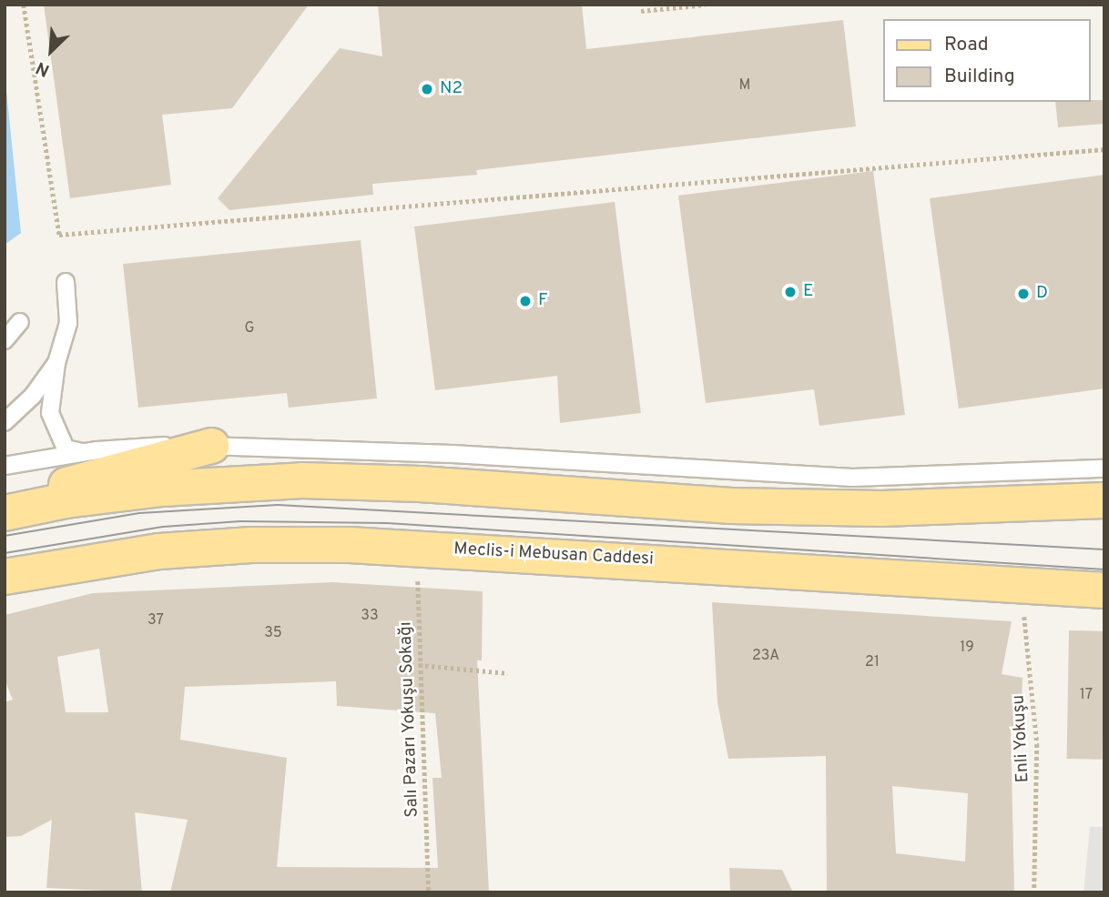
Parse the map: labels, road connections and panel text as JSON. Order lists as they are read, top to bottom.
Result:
{
  "streets": {
    "main road": ["Meclis-i Mebusan Caddesi"],
    "path": ["Salı Pazarı Yokuşu Sokağı", "Enli Yokuşu"]
  },
  "crossings": [
    ["Meclis-i Mebusan Caddesi", "Salı Pazarı Yokuşu Sokağı"],
    ["Meclis-i Mebusan Caddesi", "Enli Yokuşu"]
  ],
  "places": [
    "N2",
    "E",
    "D",
    "F"
  ],
  "house_numbers": [
    "M",
    "G",
    "33",
    "37",
    "35",
    "19",
    "23A",
    "21",
    "17"
  ],
  "legend": ["Road", "Building"],
  "north": "bottom left"
}
